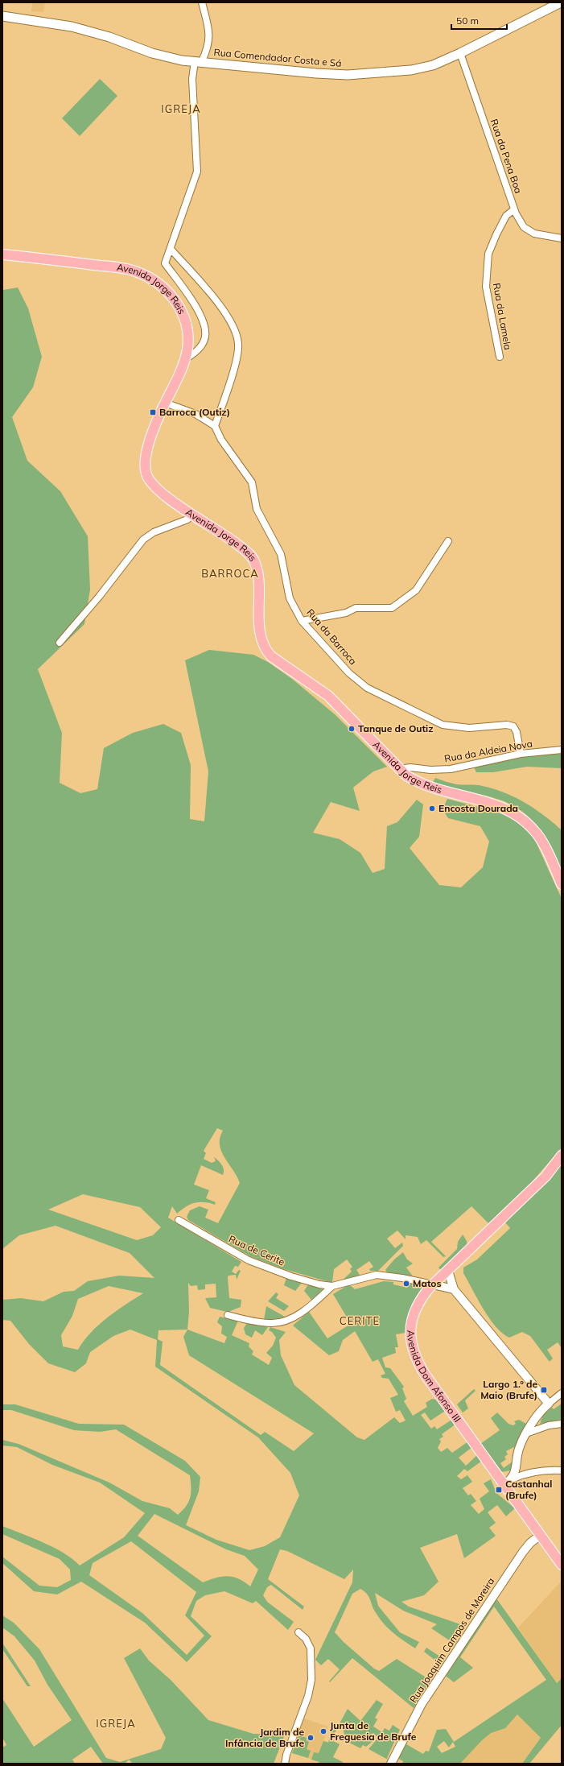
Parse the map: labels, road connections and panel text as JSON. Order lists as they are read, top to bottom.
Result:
{
  "streets": {
    "main road": ["Rua Comendador Costa e Sá", "Avenida Jorge Reis", "Avenida Dom Afonso III"],
    "street": [
      "Rua da Pena Boa",
      "Rua da Lamela",
      "Rua da Barroca",
      "Rua da Aldeia Nova",
      "Rua de Cerite",
      "Rua Joaquim Campos de Moreira"
    ]
  },
  "crossings": [
    ["Rua Comendador Costa e Sá", "Rua da Pena Boa"],
    ["Rua da Pena Boa", "Rua da Lamela"],
    ["Avenida Jorge Reis", "Rua da Aldeia Nova"],
    ["Rua da Barroca", "Rua da Aldeia Nova"],
    ["Rua de Cerite", "Avenida Dom Afonso III"],
    ["Avenida Dom Afonso III", "Rua Joaquim Campos de Moreira"]
  ],
  "districts": [
    "IGREJA",
    "BARROCA",
    "CERITE",
    "IGREJA"
  ],
  "places": {
    "transit": ["Barroca (Outiz)", "Largo 1.º de Maio (Brufe)", "Castanhal (Brufe)"],
    "other": [
      "Tanque de Outiz",
      "Encosta Dourada",
      "Matos",
      "Junta de Freguesia de Brufe",
      "Jardim de Infância de Brufe"
    ]
  },
  "scale_bar": "50 m"
}
